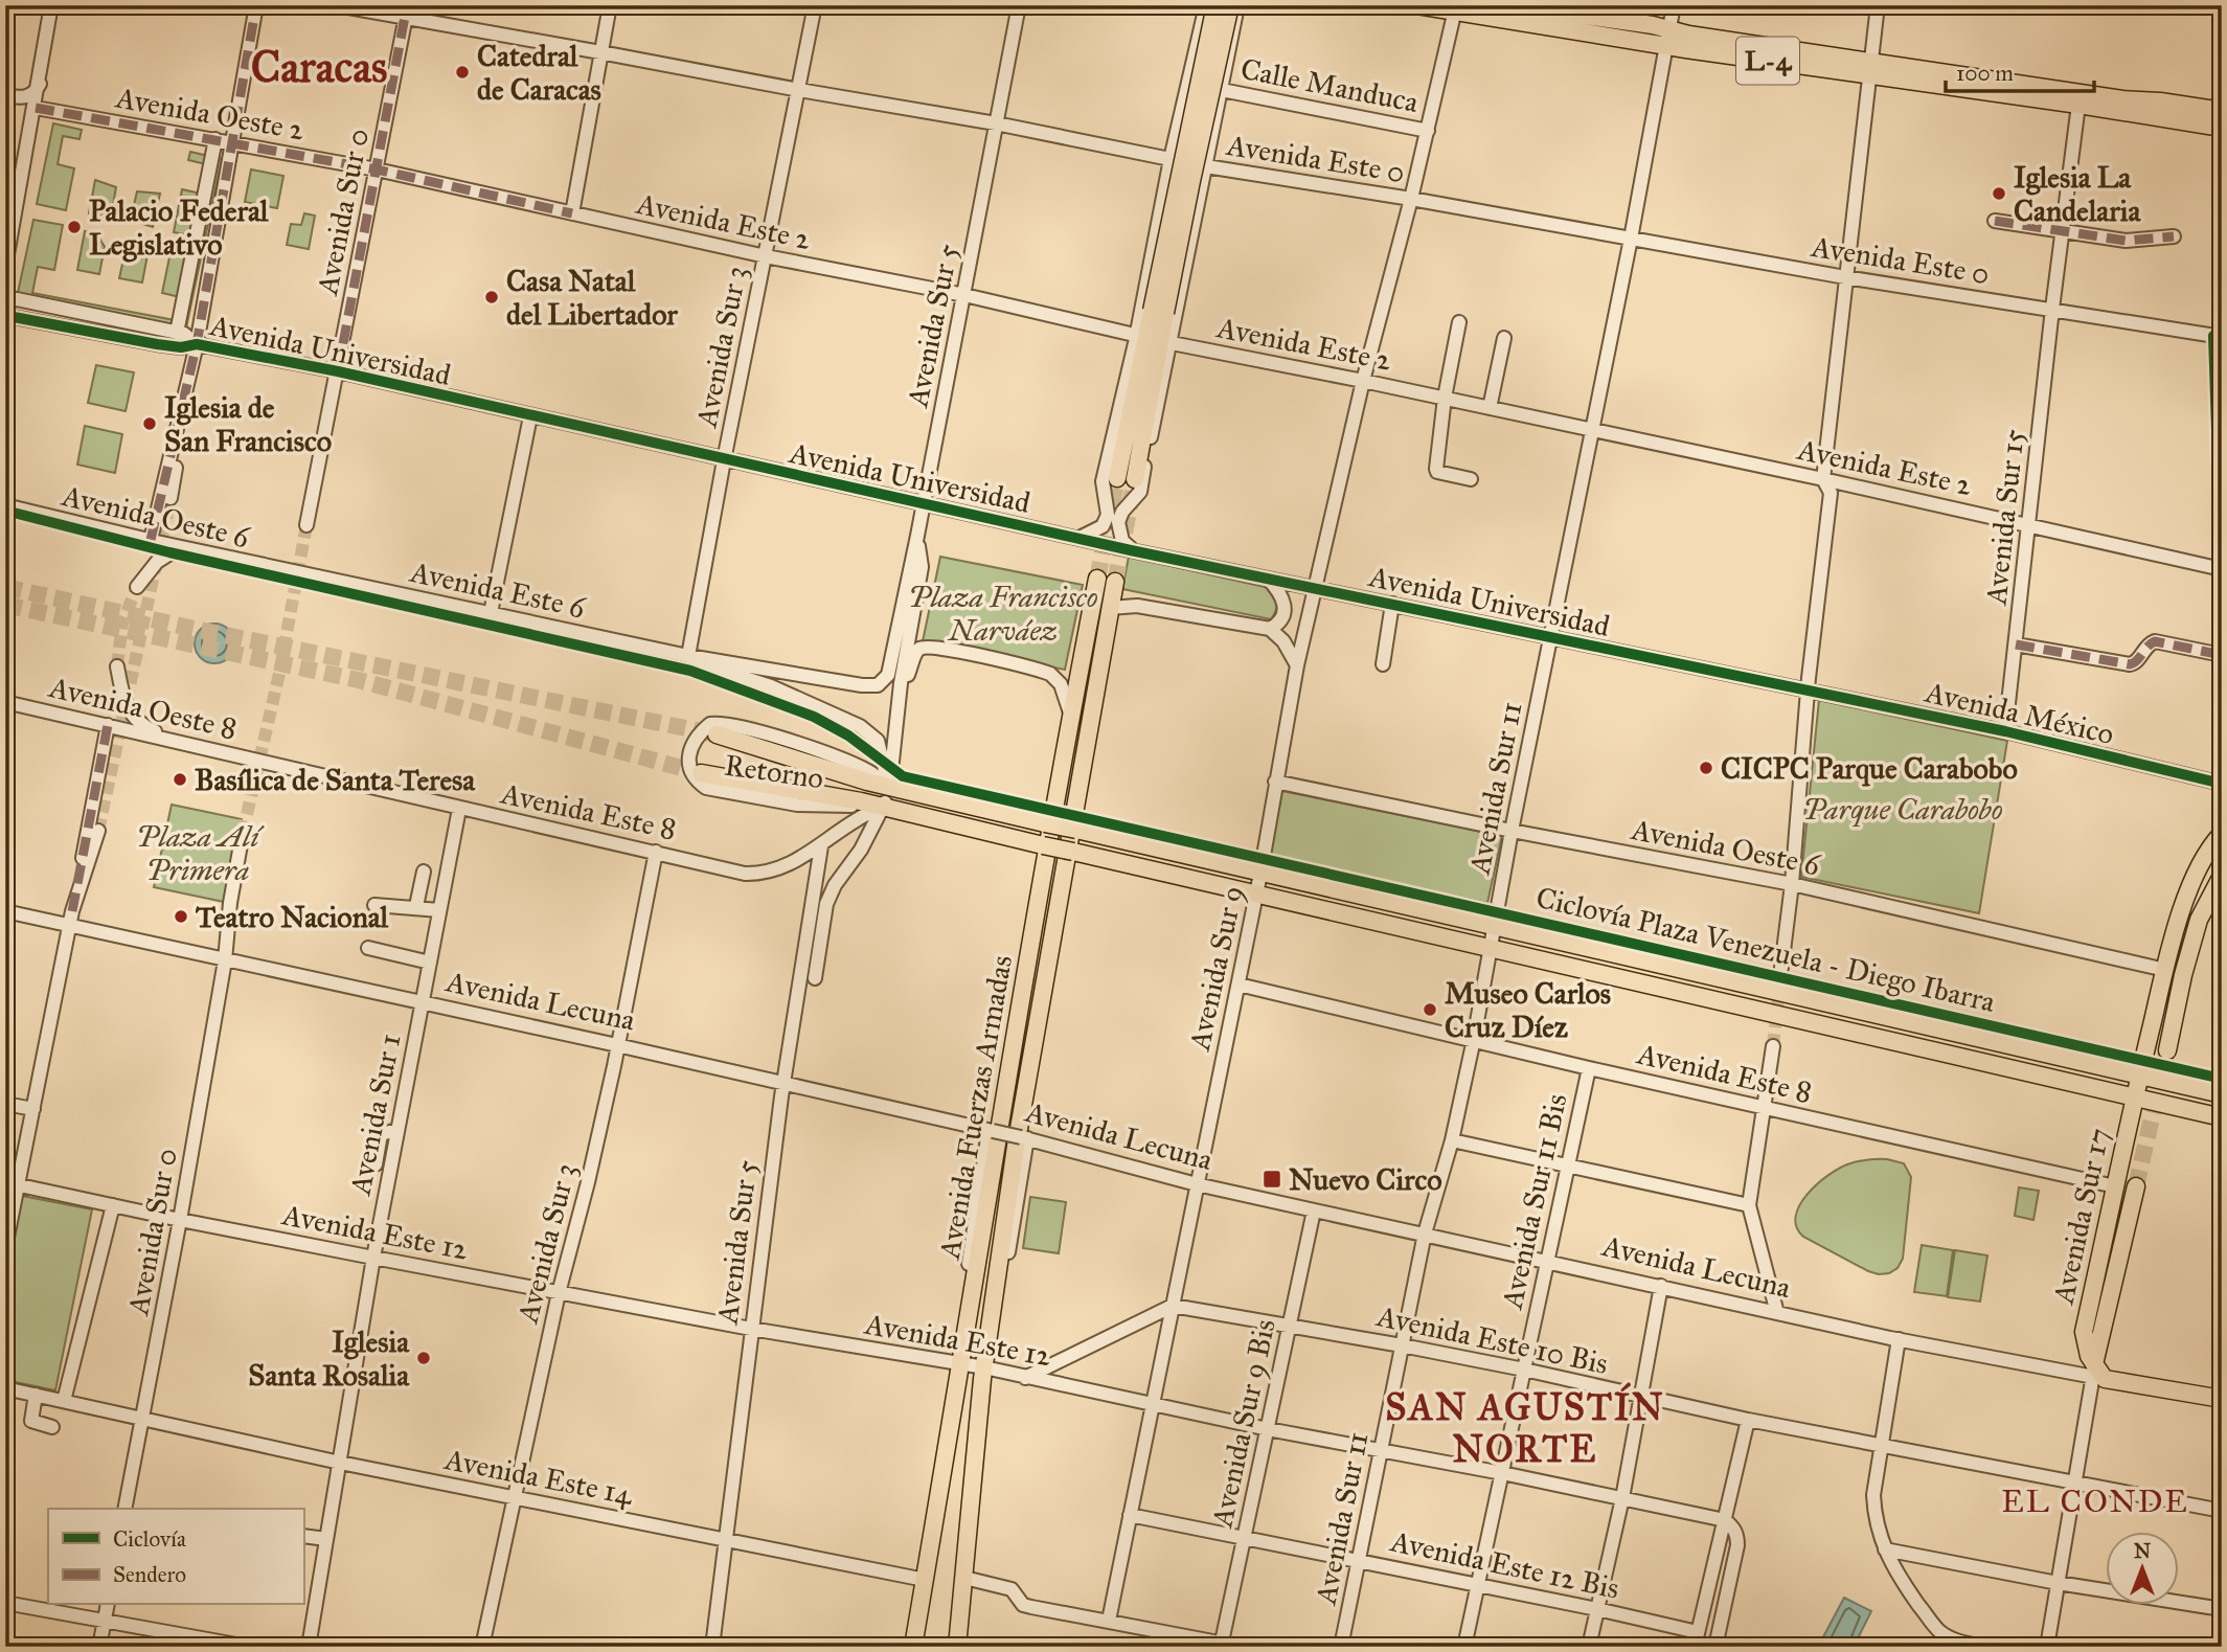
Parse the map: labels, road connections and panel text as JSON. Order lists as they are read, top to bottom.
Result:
{
  "streets": {
    "main road": [
      "L-4",
      "Avenida Lecuna",
      "Avenida Fuerzas Armadas",
      "Avenida Sur 17"
    ],
    "street": [
      "Calle Manduca",
      "Avenida Oeste 2",
      "Avenida Este 0",
      "Avenida Sur 0",
      "Avenida Este 2",
      "Avenida Sur 5",
      "Avenida Sur 3",
      "Avenida Universidad",
      "Avenida Oeste 6",
      "Avenida Sur 15",
      "Avenida Este 6",
      "Avenida Oeste 8",
      "Avenida México",
      "Retorno",
      "Avenida Sur 11",
      "Avenida Este 8",
      "Avenida Sur 9",
      "Avenida Sur 1",
      "Avenida Sur 11 Bis",
      "Avenida Este 12",
      "Avenida Este 10 Bis",
      "Avenida Sur 9 Bis",
      "Avenida Este 14",
      "Avenida Este 12 Bis"
    ],
    "cycle path": ["Ciclovía Plaza Venezuela - Diego Ibarra"]
  },
  "crossings": [
    ["L-4", "Avenida Sur 15"],
    ["L-4", "Avenida Sur 11"],
    ["L-4", "Avenida Sur 9"],
    ["Calle Manduca", "Avenida Sur 9"],
    ["Avenida Oeste 2", "Avenida Sur 0"],
    ["Avenida Oeste 2", "Avenida Este 2"],
    ["Avenida Este 0", "Avenida Sur 0"],
    ["Avenida Este 0", "Avenida Sur 5"],
    ["Avenida Este 0", "Avenida Sur 3"],
    ["Avenida Este 0", "Avenida Sur 15"],
    ["Avenida Este 0", "Avenida Sur 11"],
    ["Avenida Este 0", "Avenida Sur 9"],
    ["Avenida Sur 0", "Avenida Este 2"],
    ["Avenida Sur 0", "Avenida Universidad"],
    ["Avenida Sur 0", "Avenida Lecuna"],
    ["Avenida Sur 0", "Avenida Este 12"],
    ["Avenida Sur 0", "Avenida Este 14"],
    ["Avenida Este 2", "Avenida Sur 5"],
    ["Avenida Este 2", "Avenida Sur 3"],
    ["Avenida Este 2", "Avenida Sur 15"],
    ["Avenida Este 2", "Avenida Sur 11"],
    ["Avenida Este 2", "Avenida Sur 9"],
    ["Avenida Sur 5", "Avenida Universidad"],
    ["Avenida Sur 5", "Avenida Este 6"],
    ["Avenida Sur 5", "Retorno"],
    ["Avenida Sur 5", "Avenida Este 8"],
    ["Avenida Sur 5", "Avenida Lecuna"],
    ["Avenida Sur 5", "Avenida Este 12"],
    ["Avenida Sur 5", "Avenida Este 14"],
    ["Avenida Sur 3", "Avenida Universidad"],
    ["Avenida Sur 3", "Avenida Este 6"],
    ["Avenida Sur 3", "Avenida Este 8"],
    ["Avenida Sur 3", "Avenida Lecuna"],
    ["Avenida Sur 3", "Avenida Este 12"],
    ["Avenida Sur 3", "Avenida Este 14"],
    ["Avenida Universidad", "Avenida México"],
    ["Avenida Universidad", "Avenida Sur 11"],
    ["Avenida Universidad", "Avenida Sur 9"],
    ["Avenida Oeste 6", "Avenida Este 6"],
    ["Avenida Oeste 6", "Avenida Sur 11"],
    ["Avenida Oeste 6", "Avenida Sur 9"],
    ["Avenida Oeste 6", "Avenida Sur 17"],
    ["Avenida Sur 15", "Avenida México"],
    ["Avenida Este 6", "Retorno"],
    ["Avenida Oeste 8", "Avenida Este 8"],
    ["Retorno", "Avenida Este 8"],
    ["Avenida Sur 11", "Avenida Este 8"],
    ["Avenida Sur 11", "Avenida Lecuna"],
    ["Avenida Sur 11", "Avenida Este 12"],
    ["Avenida Sur 11", "Avenida Este 10 Bis"],
    ["Avenida Sur 11", "Avenida Este 12 Bis"],
    ["Avenida Este 8", "Avenida Sur 9"],
    ["Avenida Este 8", "Avenida Sur 1"],
    ["Avenida Este 8", "Avenida Sur 11 Bis"],
    ["Avenida Este 8", "Avenida Sur 17"],
    ["Avenida Sur 9", "Avenida Lecuna"],
    ["Avenida Sur 9", "Avenida Este 12"],
    ["Avenida Sur 9", "Avenida Este 10 Bis"],
    ["Avenida Sur 9", "Avenida Este 12 Bis"],
    ["Avenida Lecuna", "Avenida Sur 1"],
    ["Avenida Lecuna", "Avenida Sur 11 Bis"],
    ["Avenida Lecuna", "Avenida Sur 17"],
    ["Avenida Lecuna", "Avenida Sur 9 Bis"],
    ["Avenida Fuerzas Armadas", "Avenida Este 12"],
    ["Avenida Fuerzas Armadas", "Avenida Este 14"],
    ["Avenida Sur 1", "Avenida Este 12"],
    ["Avenida Sur 1", "Avenida Este 14"],
    ["Avenida Sur 11 Bis", "Avenida Este 12"],
    ["Avenida Sur 11 Bis", "Avenida Este 10 Bis"],
    ["Avenida Sur 11 Bis", "Avenida Este 12 Bis"],
    ["Avenida Sur 17", "Avenida Este 10 Bis"],
    ["Avenida Este 12", "Avenida Sur 9 Bis"],
    ["Avenida Este 10 Bis", "Avenida Sur 9 Bis"],
    ["Avenida Sur 9 Bis", "Avenida Este 12 Bis"]
  ],
  "districts": ["Caracas", "SAN AGUSTÍN NORTE", "EL CONDE"],
  "parks": ["Plaza Francisco Narváez", "Parque Carabobo", "Plaza Alí Primera"],
  "places": {
    "other": [
      "Catedral de Caracas",
      "Iglesia La Candelaria",
      "Palacio Federal Legislativo",
      "Casa Natal del Libertador",
      "Iglesia de San Francisco",
      "CICPC Parque Carabobo",
      "Basílica de Santa Teresa",
      "Teatro Nacional",
      "Museo Carlos Cruz Díez",
      "Iglesia Santa Rosalia"
    ],
    "transit": ["Nuevo Circo"]
  },
  "legend": ["Ciclovía", "Sendero"],
  "scale_bar": "100 m",
  "north": "top"
}
